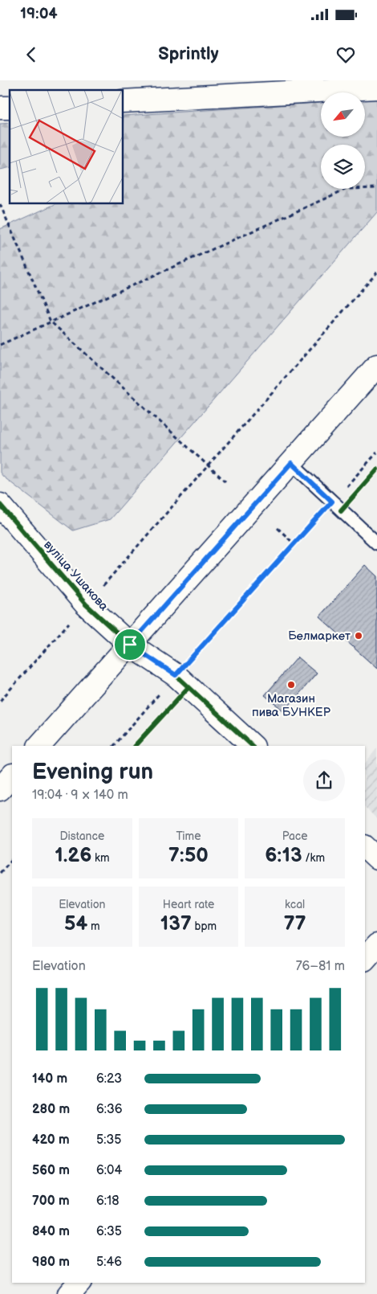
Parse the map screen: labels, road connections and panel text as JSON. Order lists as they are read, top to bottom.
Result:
{
  "streets": {
    "main road": ["вуліца Ушакова"]
  },
  "places": ["Белмаркет", "Магазин пива БУНКЕР"],
  "north": "bottom left",
  "page": {
    "status": "19:04",
    "header": "Sprintly",
    "heading": ["Evening run", "19:04 · 9 × 140 m"],
    "stats": [
      ["Distance", "1.26 km"],
      ["Time", "7:50"],
      ["Pace", "6:13 /km"],
      ["Elevation", "54 m"],
      ["Heart rate", "137 bpm"],
      ["kcal", "77"]
    ],
    "chart": ["Elevation", "76–81 m"],
    "list": [
      {
        "name": "140 m",
        "note": "6:23"
      },
      {
        "name": "280 m",
        "note": "6:36"
      },
      {
        "name": "420 m",
        "note": "5:35"
      },
      {
        "name": "560 m",
        "note": "6:04"
      },
      {
        "name": "700 m",
        "note": "6:18"
      },
      {
        "name": "840 m",
        "note": "6:35"
      },
      {
        "name": "980 m",
        "note": "5:46"
      }
    ]
  }
}
